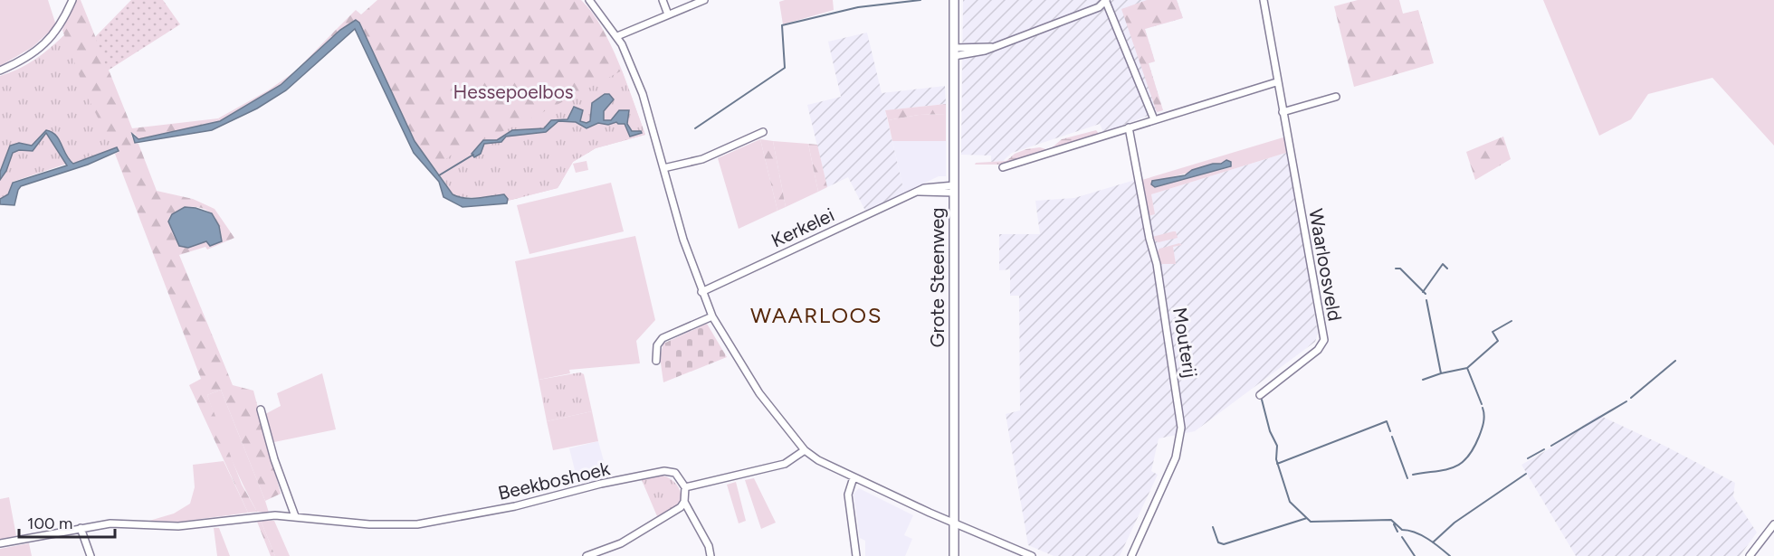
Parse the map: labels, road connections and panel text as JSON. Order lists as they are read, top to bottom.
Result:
{
  "streets": {
    "main road": ["Grote Steenweg"],
    "street": [
      "Kerkelei",
      "Waarloosveld",
      "Mouterij",
      "Beekboshoek"
    ]
  },
  "crossings": [
    ["Kerkelei", "Grote Steenweg"]
  ],
  "districts": ["WAARLOOS"],
  "parks": ["Hessepoelbos"],
  "scale_bar": "100 m"
}
